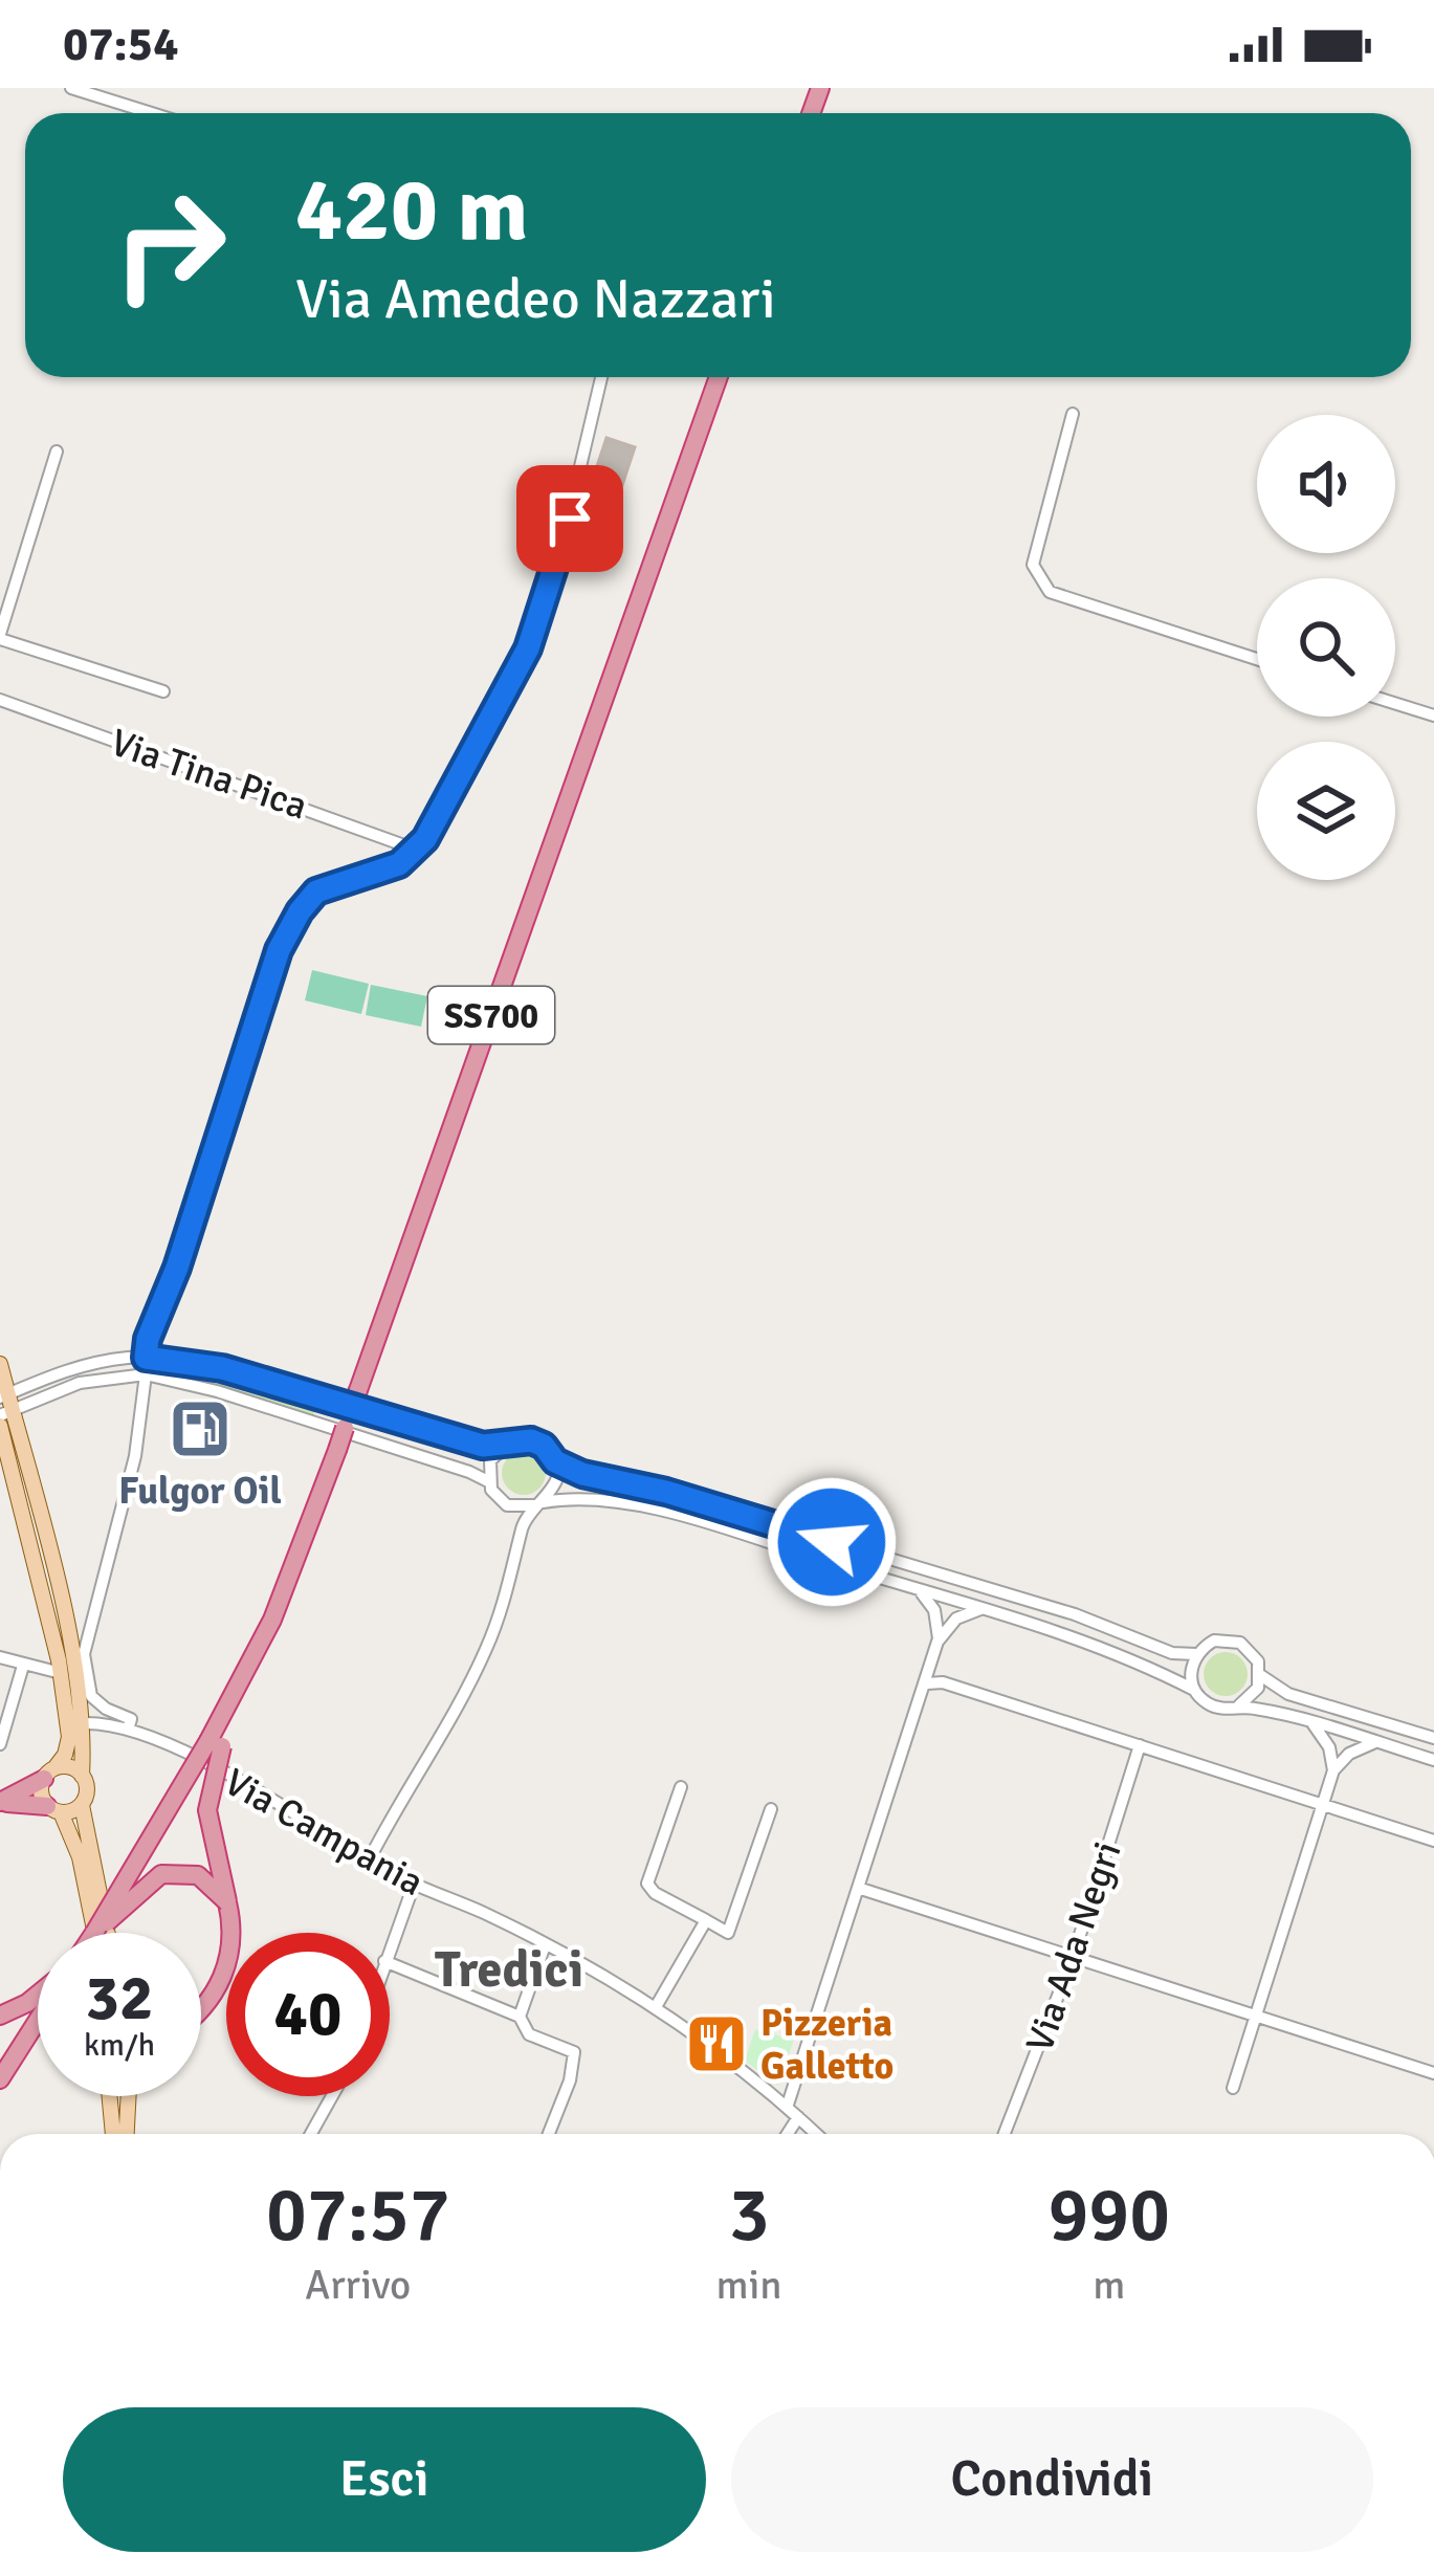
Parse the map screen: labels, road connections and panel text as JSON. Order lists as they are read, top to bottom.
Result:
{
  "streets": {
    "highway": ["SS700"],
    "street": ["Via Tina Pica", "Via Campania", "Via Ada Negri"]
  },
  "districts": ["Tredici"],
  "places": {
    "fuel station": ["Fulgor Oil"],
    "restaurant": ["Pizzeria Galletto"]
  },
  "page": {
    "status": "07:54",
    "turn": ["420 m", "Via Amedeo Nazzari"],
    "speed": "32 km/h",
    "limit": "40",
    "eta": [
      "07:57",
      "Arrivo",
      "3",
      "min",
      "990",
      "m"
    ],
    "buttons": ["Esci", "Condividi"]
  }
}
